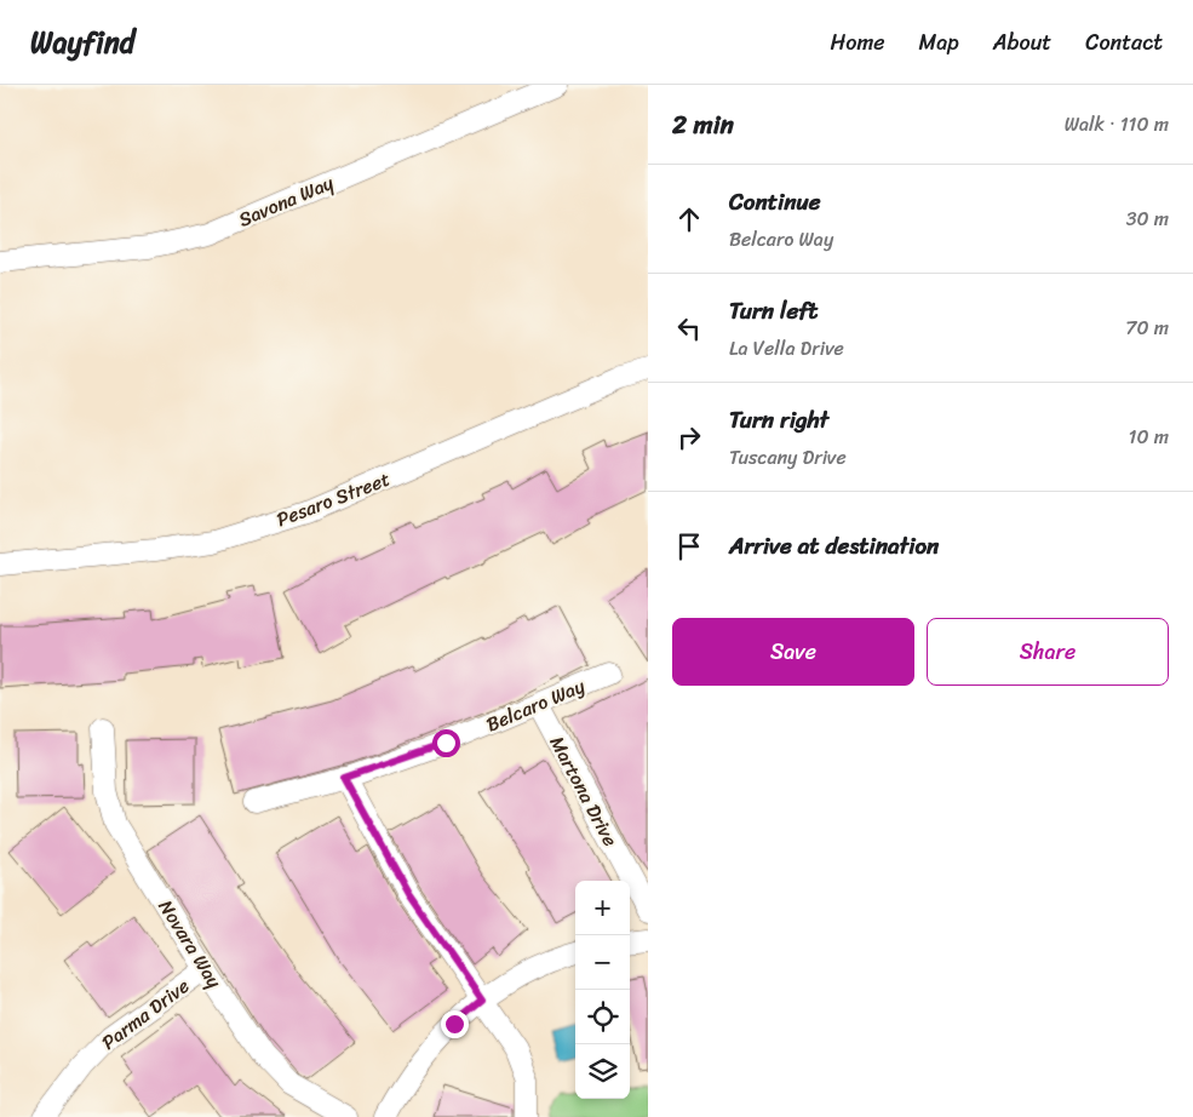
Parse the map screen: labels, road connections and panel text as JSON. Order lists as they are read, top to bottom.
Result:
{
  "streets": {
    "street": [
      "Savona Way",
      "Pesaro Street",
      "Belcaro Way",
      "Martona Drive",
      "Novara Way",
      "Parma Drive"
    ]
  },
  "crossings": [
    ["Belcaro Way", "Martona Drive"],
    ["Novara Way", "Parma Drive"]
  ],
  "page": {
    "header": "Wayfind",
    "nav": [
      "Home",
      "Map",
      "About",
      "Contact"
    ],
    "heading": ["2 min", "Walk · 110 m"],
    "list": [
      ["Continue", "Belcaro Way", "30 m"],
      ["Turn left", "La Vella Drive", "70 m"],
      ["Turn right", "Tuscany Drive", "10 m"],
      "Arrive at destination"
    ],
    "buttons": ["Save", "Share"],
    "map_buttons": ["+", "−"]
  }
}
